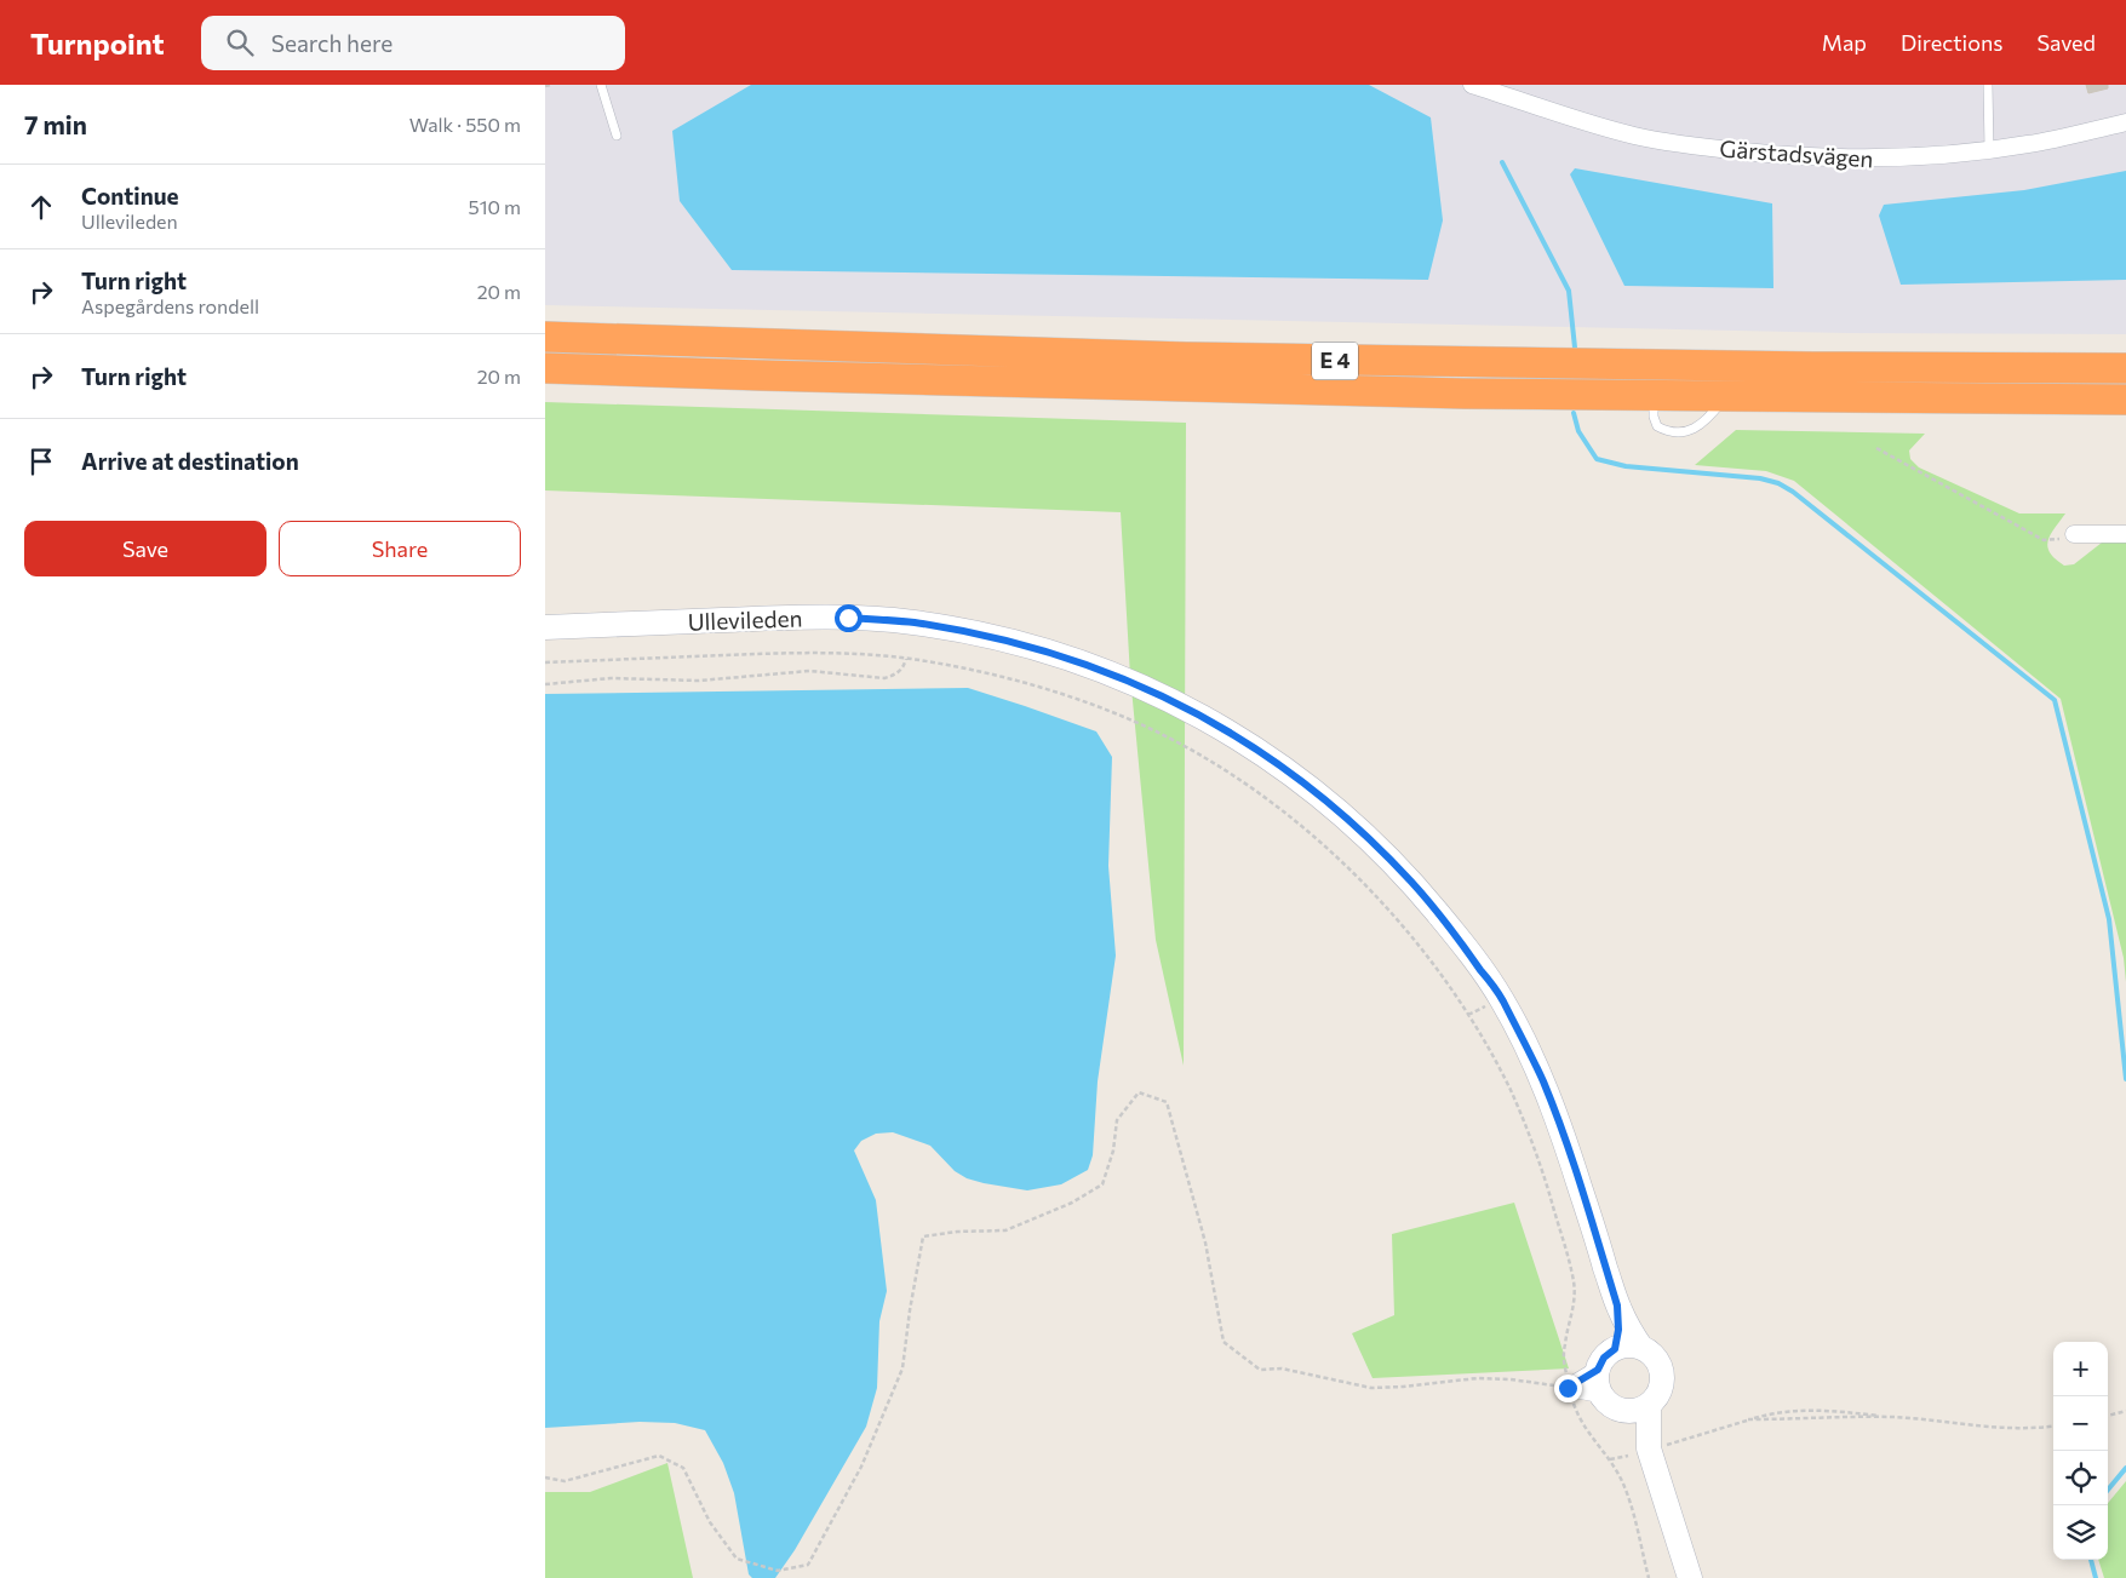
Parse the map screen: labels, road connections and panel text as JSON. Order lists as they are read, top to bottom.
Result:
{
  "streets": {
    "highway": ["E 4"],
    "main road": ["Ullevileden"],
    "street": ["Gärstadsvägen"]
  },
  "page": {
    "header": "Turnpoint",
    "search": "Search here",
    "nav": ["Map", "Directions", "Saved"],
    "heading": ["7 min", "Walk · 550 m"],
    "list": [
      ["Continue", "Ullevileden", "510 m"],
      ["Turn right", "Aspegårdens rondell", "20 m"],
      ["Turn right", "20 m"],
      "Arrive at destination"
    ],
    "buttons": ["Save", "Share"],
    "map_buttons": ["+", "−"]
  }
}
